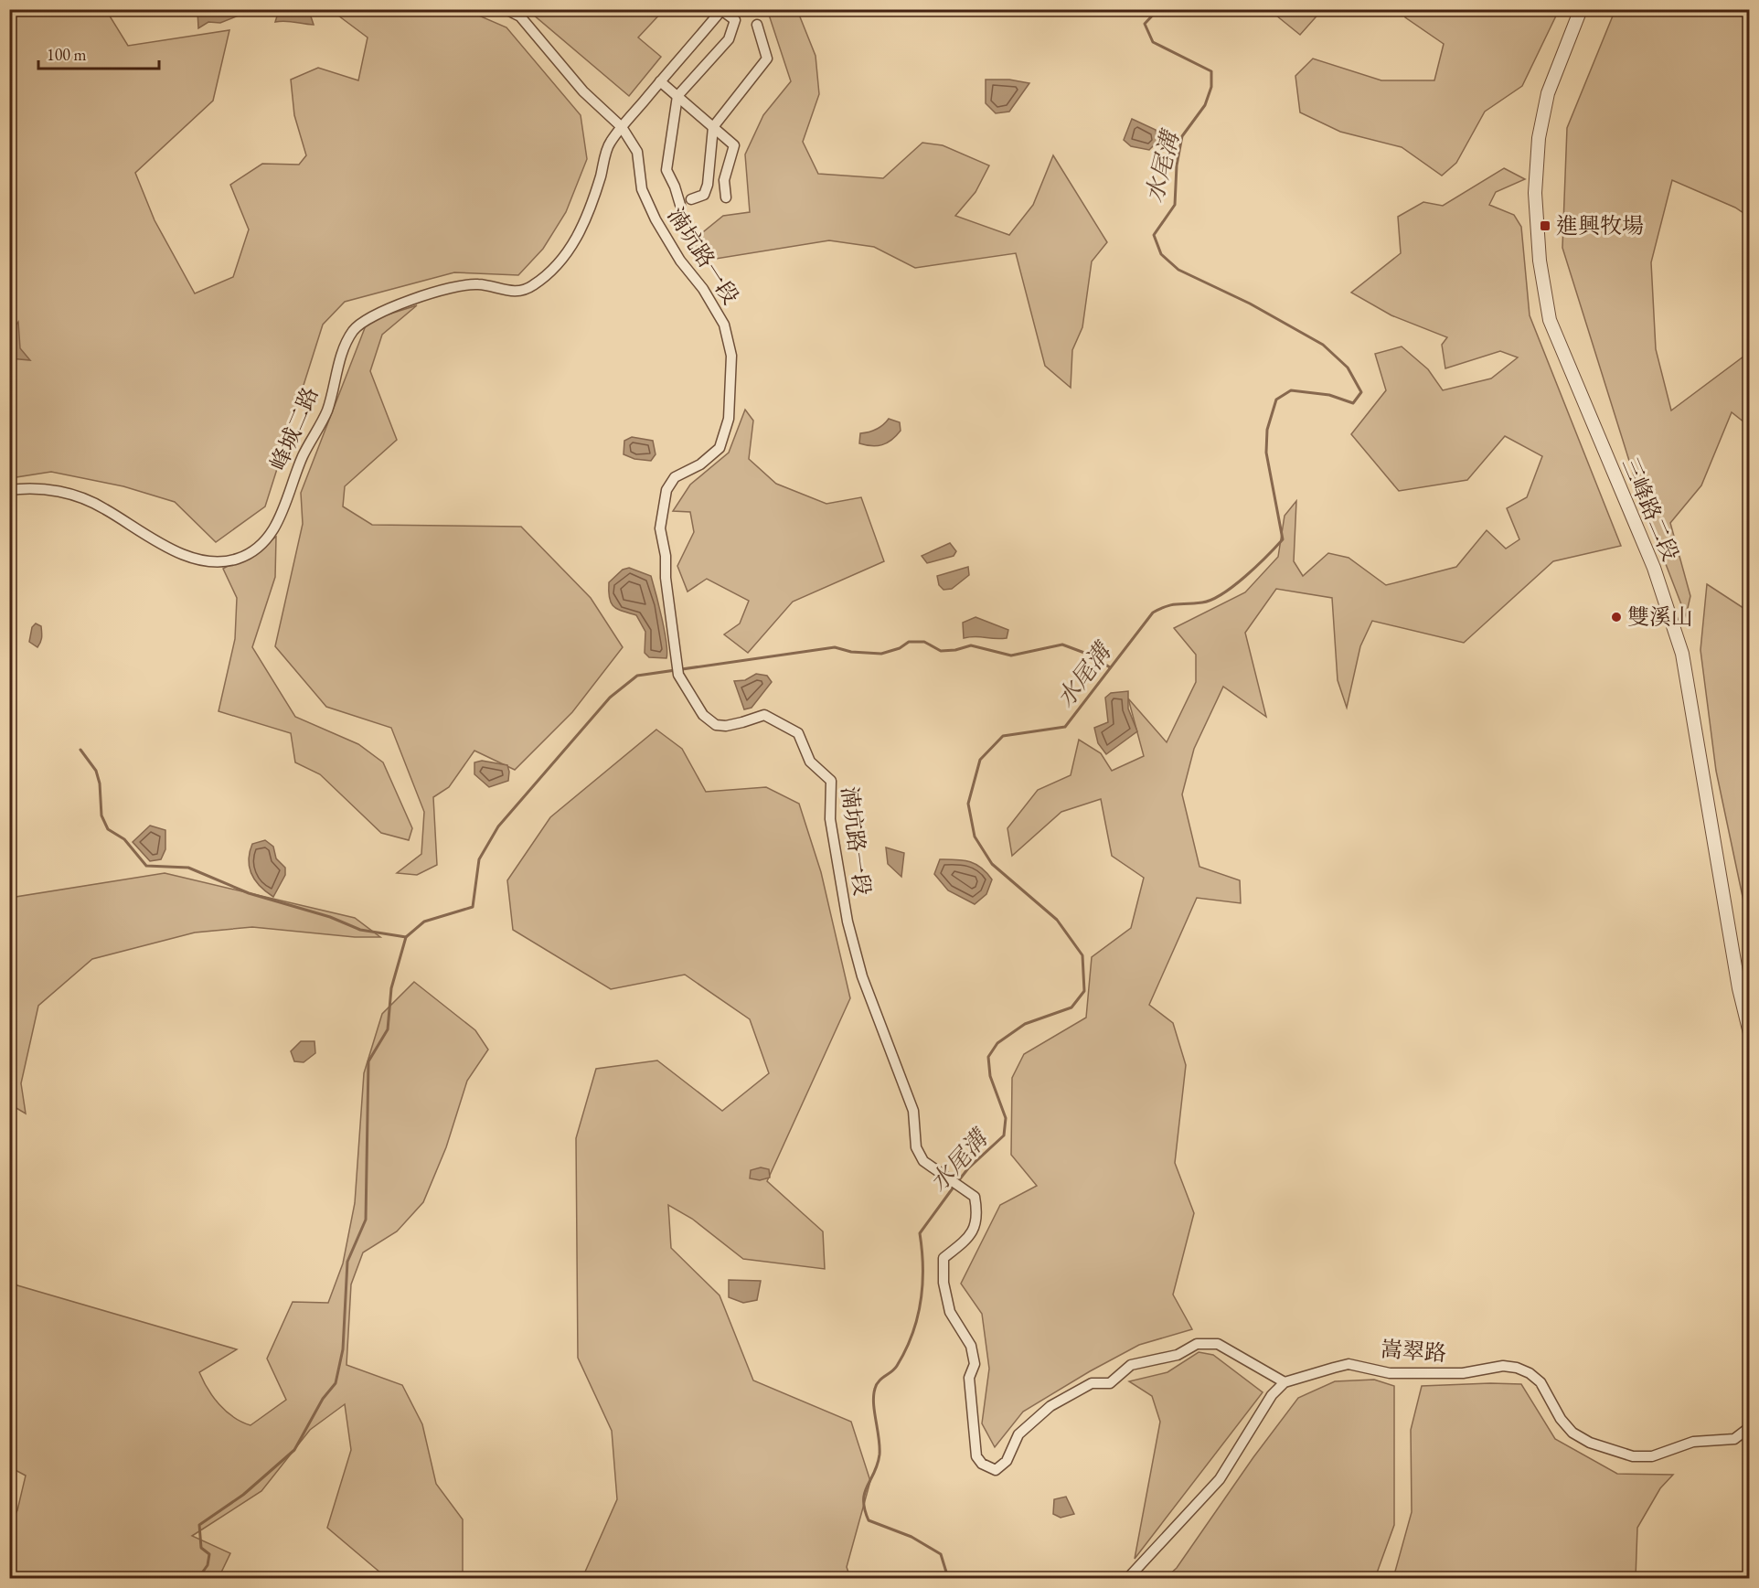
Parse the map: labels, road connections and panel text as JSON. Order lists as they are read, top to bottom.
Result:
{
  "streets": {
    "street": [
      "湳坑路一段",
      "峰城二路",
      "三峰路二段",
      "嵩翠路"
    ]
  },
  "crossings": [
    ["湳坑路一段", "峰城二路"],
    ["湳坑路一段", "嵩翠路"]
  ],
  "water": ["水尾溝"],
  "places": {
    "transit": ["進興牧場"],
    "other": ["雙溪山"]
  },
  "scale_bar": "100 m"
}
